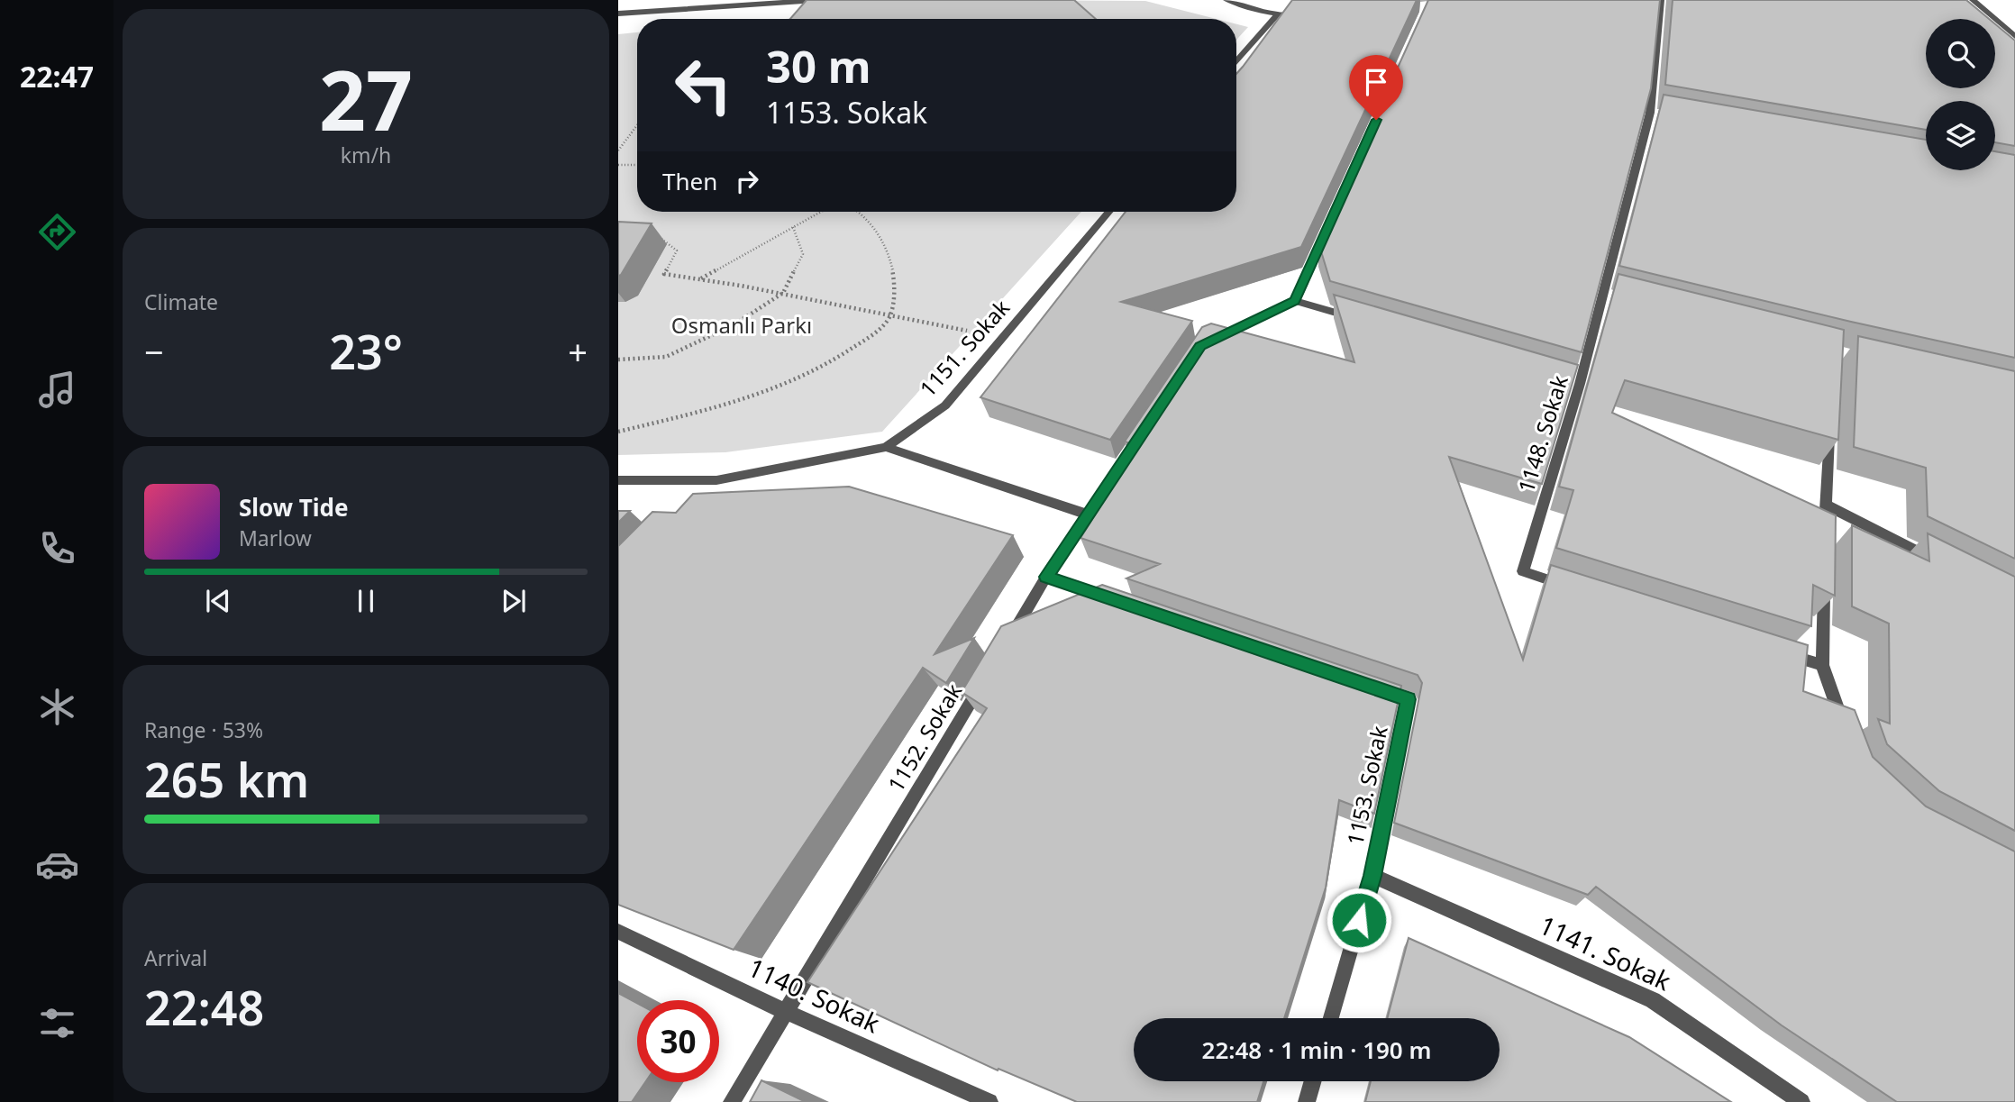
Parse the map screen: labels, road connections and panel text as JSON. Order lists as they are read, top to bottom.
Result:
{
  "streets": {
    "street": [
      "1151. Sokak",
      "1148. Sokak",
      "1152. Sokak",
      "1153. Sokak",
      "1141. Sokak",
      "1140. Sokak"
    ]
  },
  "crossings": [
    ["1152. Sokak", "1140. Sokak"],
    ["1153. Sokak", "1141. Sokak"]
  ],
  "parks": ["Osmanlı Parkı"],
  "page": {
    "tabs": "22:47",
    "tile": [
      ["27", "km/h"],
      "Climate",
      ["Range · 53%", "265 km"],
      ["Arrival", "22:48"]
    ],
    "turn": ["30 m", "1153. Sokak"],
    "then": "Then",
    "heat": ["−", "23°", "+"],
    "song": ["Slow Tide", "Marlow"],
    "limit": "30",
    "trip": "22:48 · 1 min · 190 m"
  }
}
